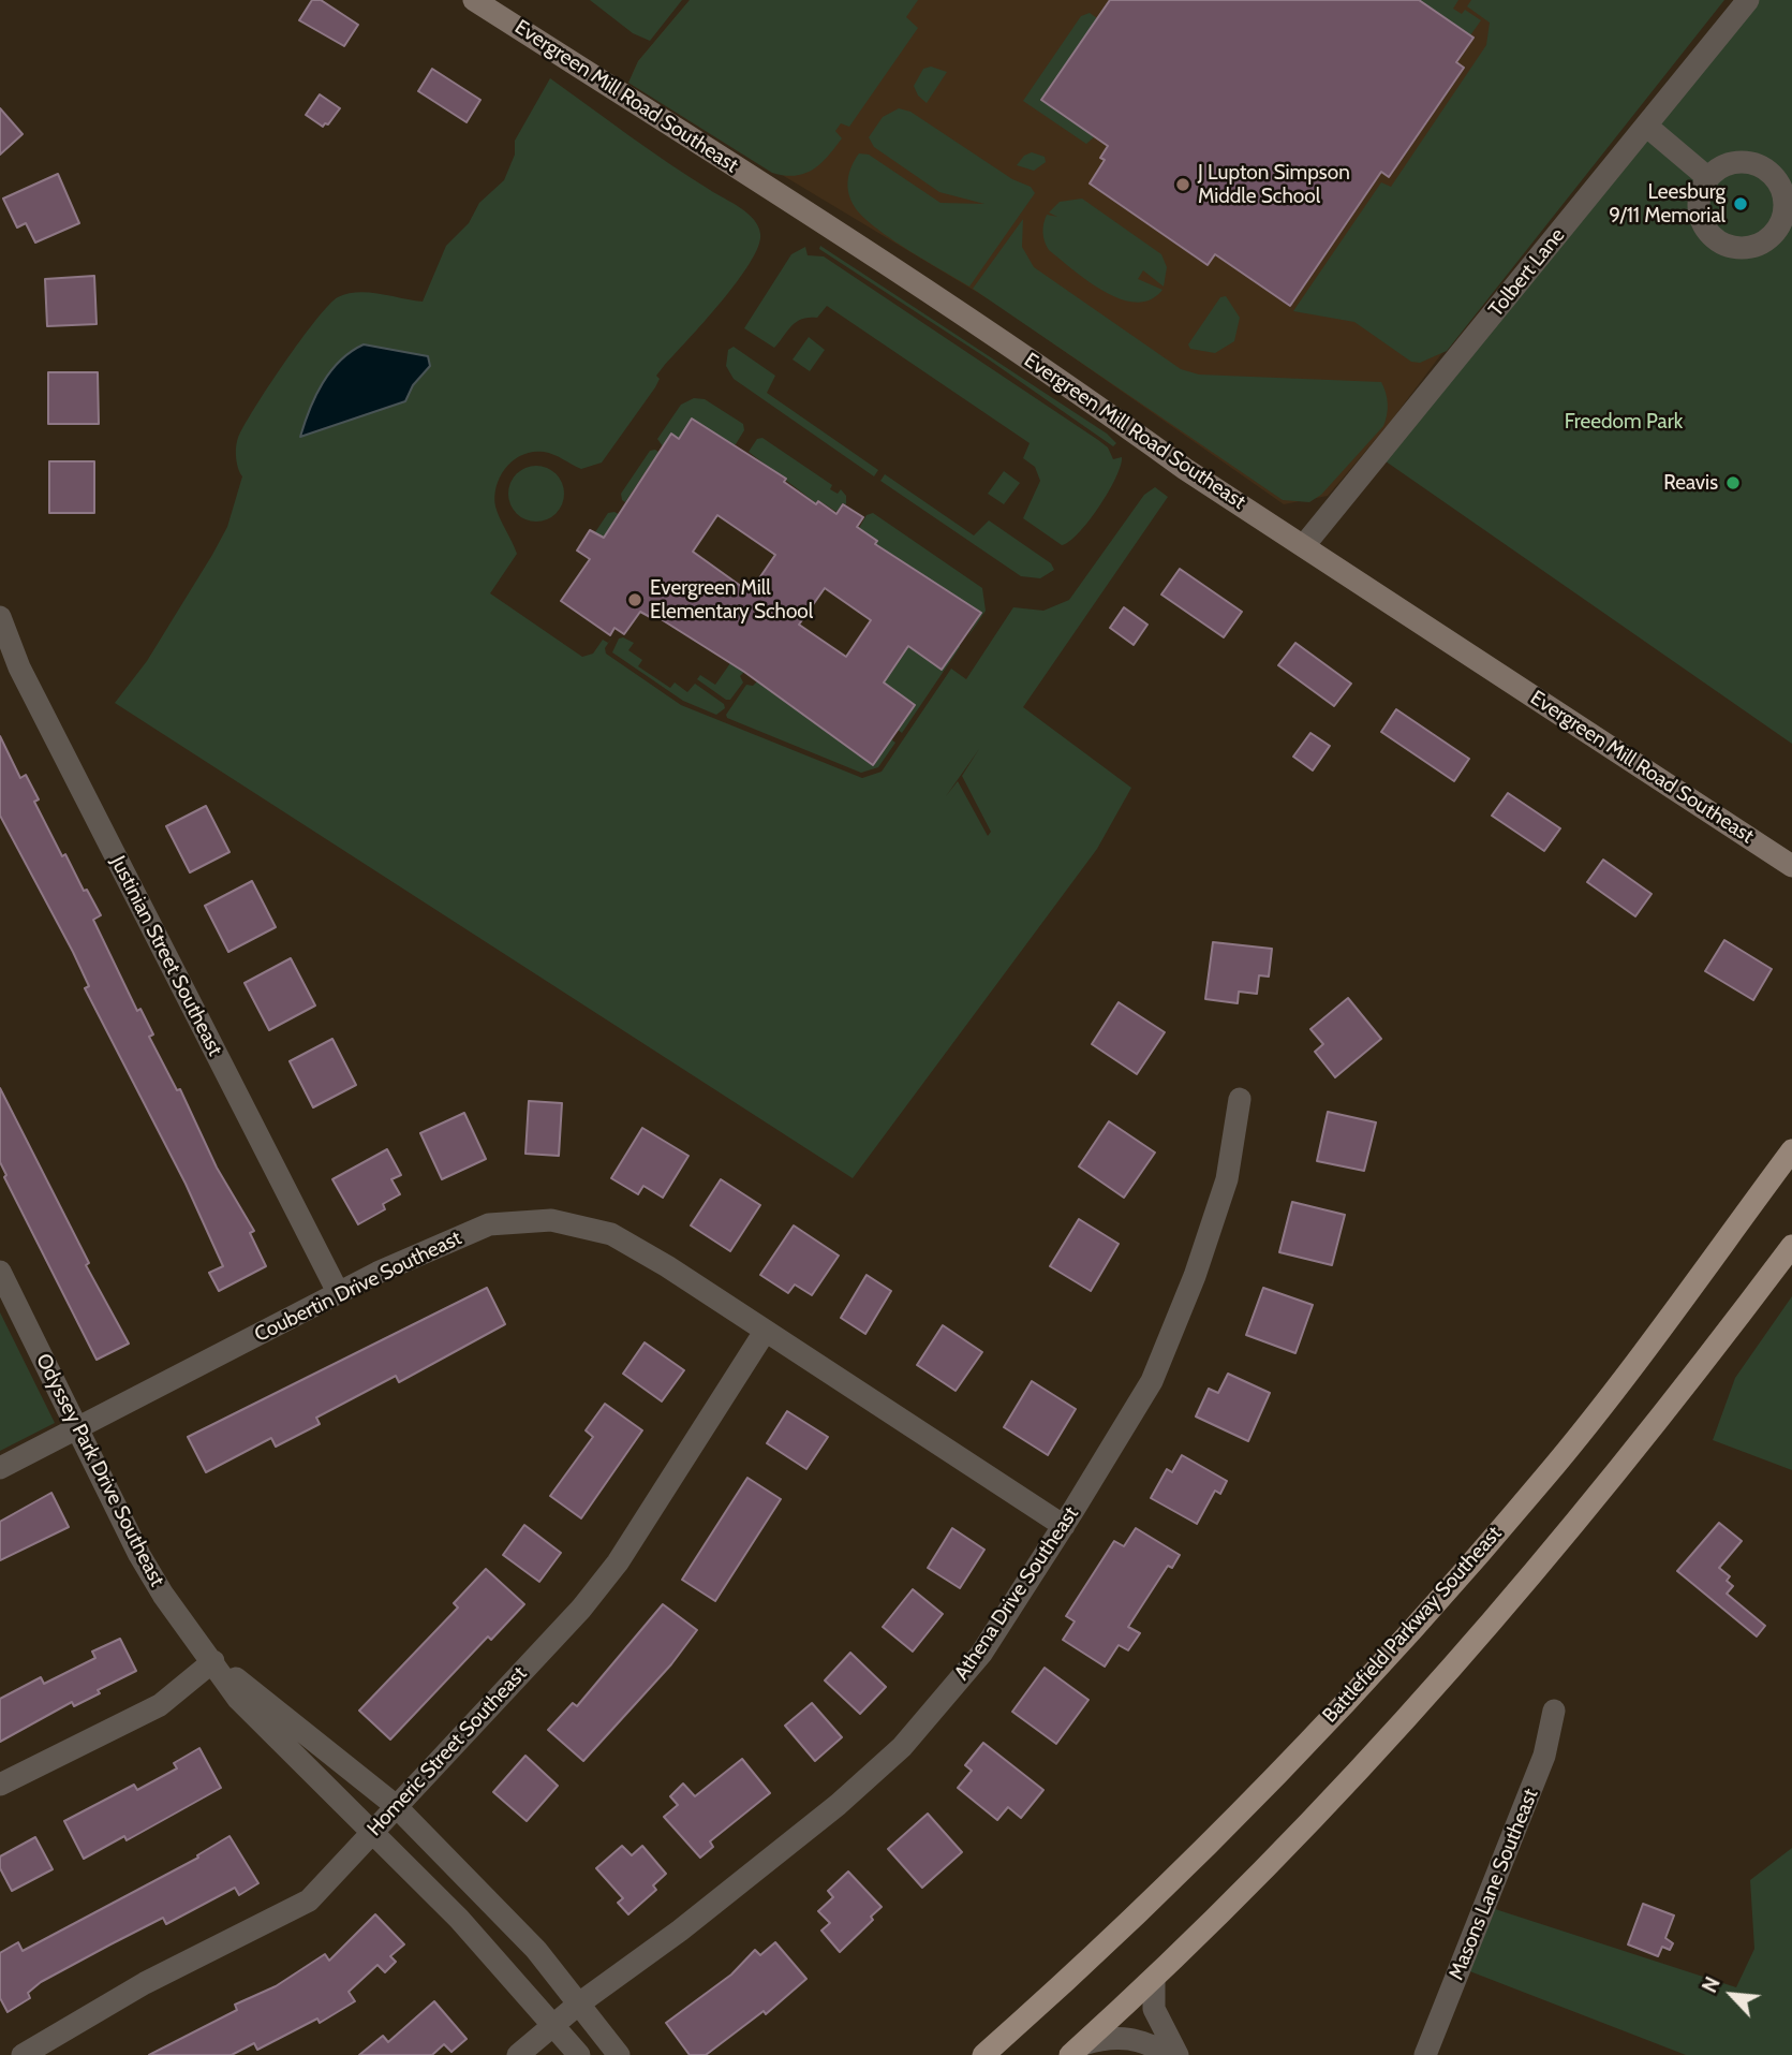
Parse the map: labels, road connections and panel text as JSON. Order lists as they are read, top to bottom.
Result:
{
  "streets": {
    "main road": ["Evergreen Mill Road Southeast", "Battlefield Parkway Southeast"],
    "street": [
      "Tolbert Lane",
      "Justinian Street Southeast",
      "Coubertin Drive Southeast",
      "Odyssey Park Drive Southeast",
      "Athena Drive Southeast",
      "Homeric Street Southeast",
      "Masons Lane Southeast"
    ]
  },
  "crossings": [
    ["Evergreen Mill Road Southeast", "Tolbert Lane"],
    ["Justinian Street Southeast", "Coubertin Drive Southeast"],
    ["Coubertin Drive Southeast", "Odyssey Park Drive Southeast"],
    ["Coubertin Drive Southeast", "Athena Drive Southeast"],
    ["Coubertin Drive Southeast", "Homeric Street Southeast"],
    ["Odyssey Park Drive Southeast", "Athena Drive Southeast"],
    ["Odyssey Park Drive Southeast", "Homeric Street Southeast"]
  ],
  "parks": ["Freedom Park"],
  "places": [
    "J Lupton Simpson Middle School",
    "Leesburg 9/11 Memorial",
    "Reavis",
    "Evergreen Mill Elementary School"
  ],
  "north": "top left"
}
